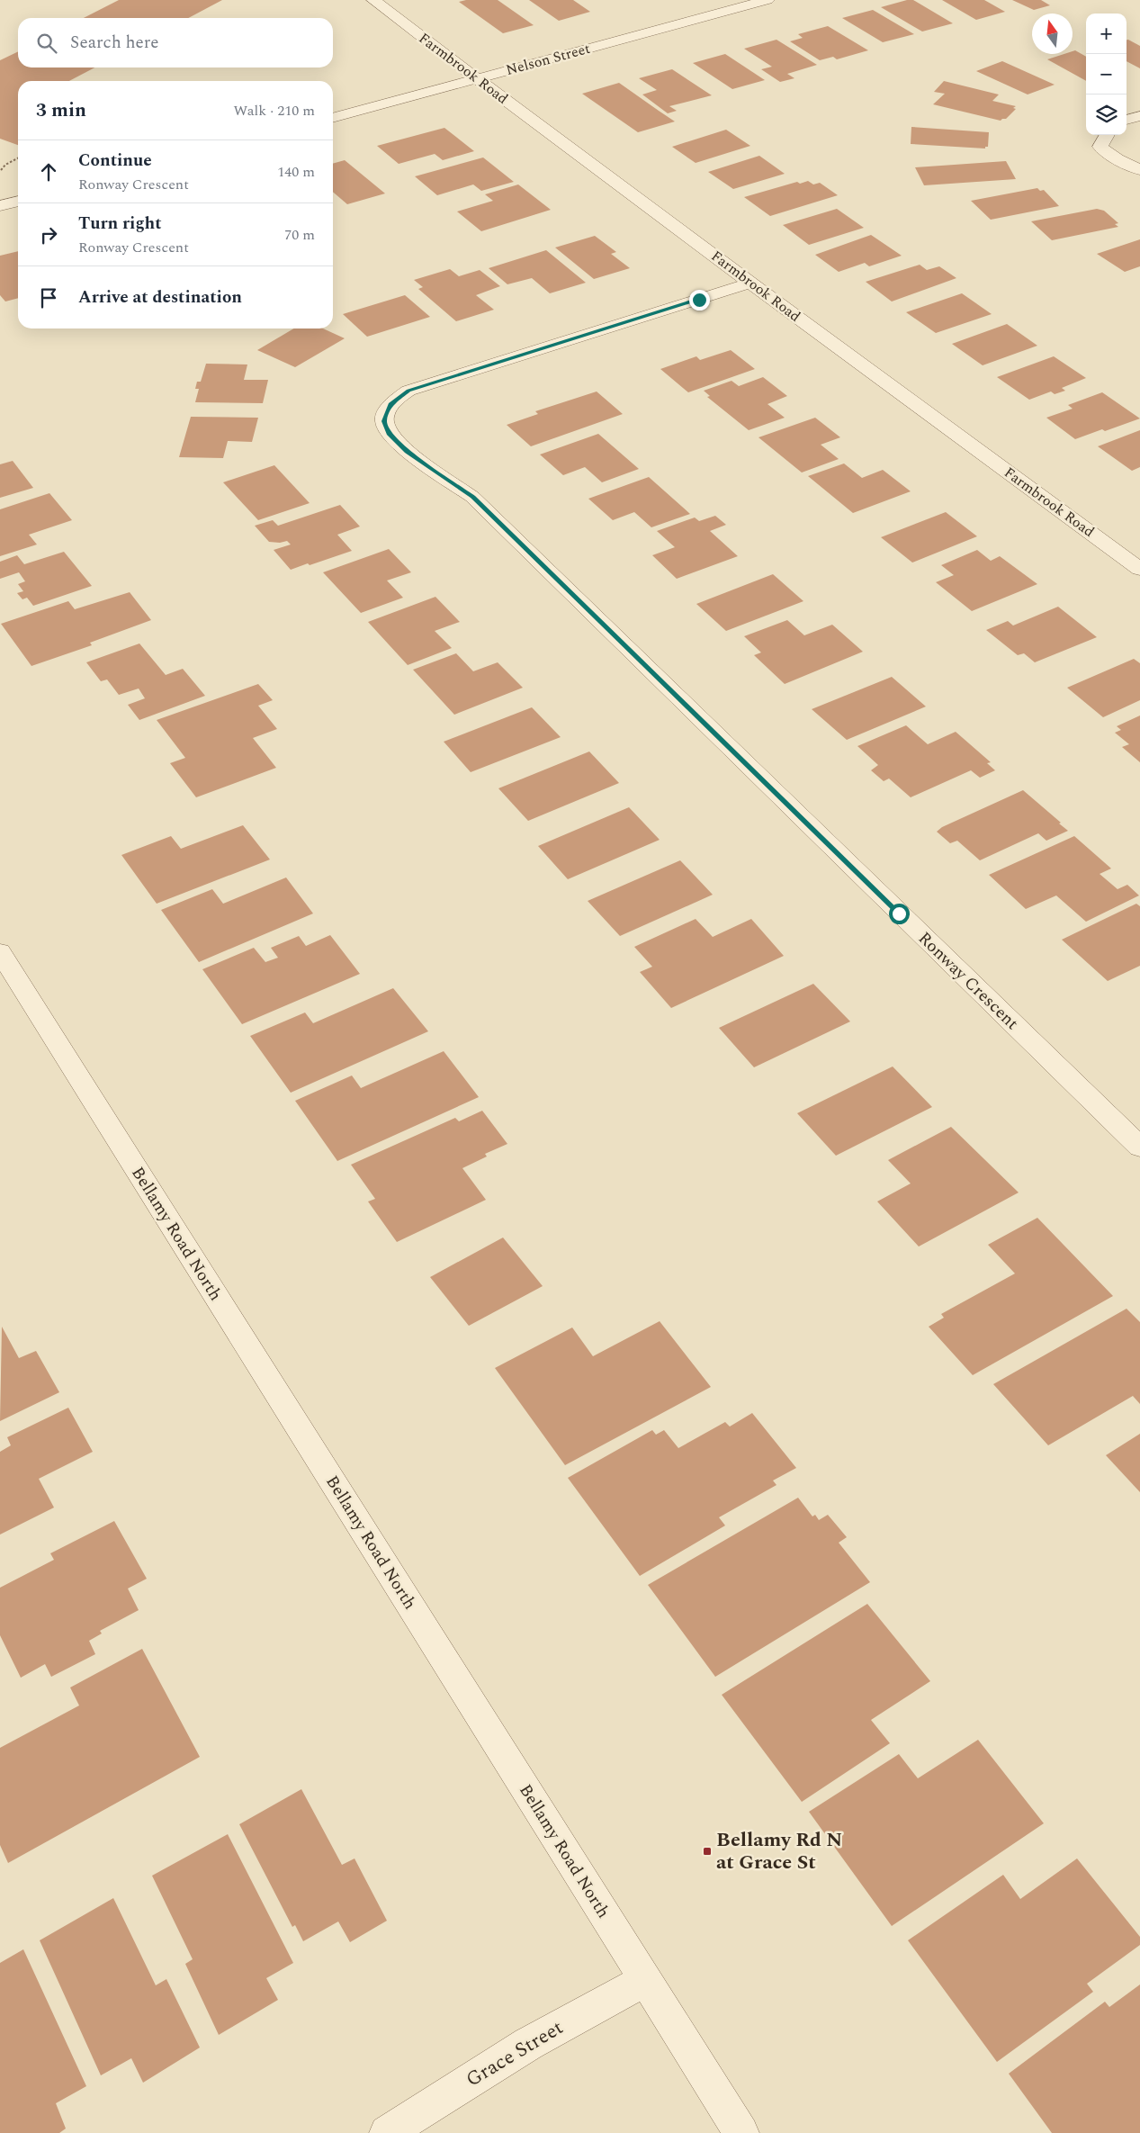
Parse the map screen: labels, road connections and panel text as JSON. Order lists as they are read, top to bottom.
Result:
{
  "streets": {
    "street": [
      "Nelson Street",
      "Farmbrook Road",
      "Ronway Crescent",
      "Bellamy Road North",
      "Grace Street"
    ]
  },
  "crossings": [
    ["Nelson Street", "Farmbrook Road"],
    ["Farmbrook Road", "Ronway Crescent"],
    ["Bellamy Road North", "Grace Street"]
  ],
  "places": {
    "transit": ["Bellamy Rd N at Grace St"]
  },
  "north": "top",
  "page": {
    "map_buttons": ["+", "−"],
    "search": "Search here",
    "heading": ["3 min", "Walk · 210 m"],
    "list": [
      ["Continue", "Ronway Crescent", "140 m"],
      ["Turn right", "Ronway Crescent", "70 m"],
      "Arrive at destination"
    ]
  }
}
